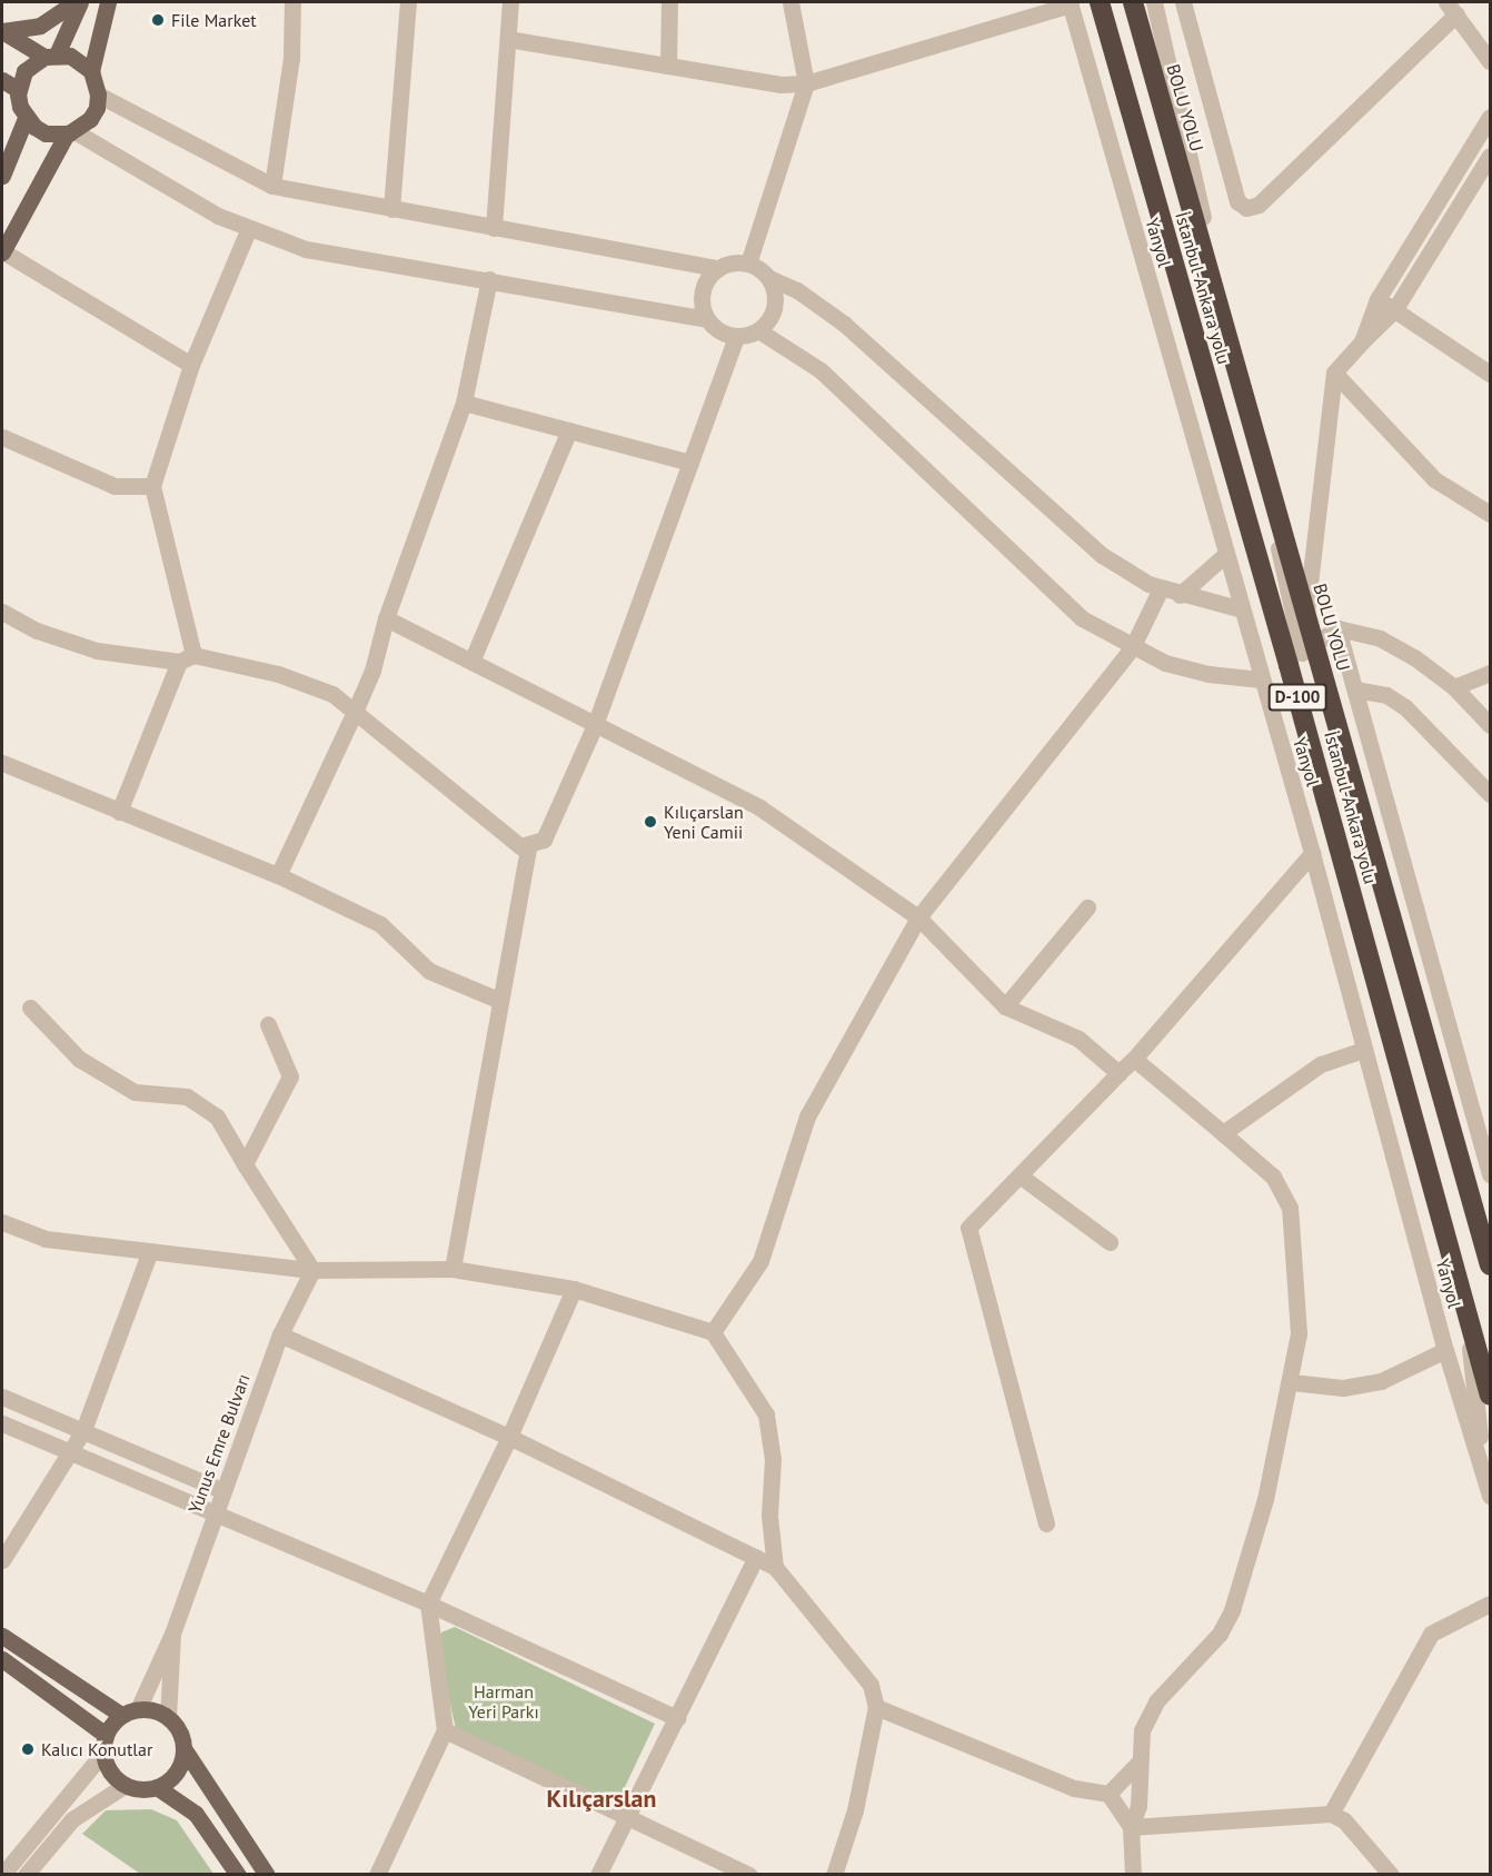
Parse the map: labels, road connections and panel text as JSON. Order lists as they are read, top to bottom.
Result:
{
  "streets": {
    "highway": ["BOLU YOLU", "İstanbul-Ankara yolu", "D-100"],
    "street": ["Yanyol", "Yunus Emre Bulvarı"]
  },
  "districts": ["Kılıçarslan"],
  "parks": ["Harman Yeri Parkı"],
  "places": ["File Market", "Kılıçarslan Yeni Camii", "Kalıcı Konutlar"]
}
